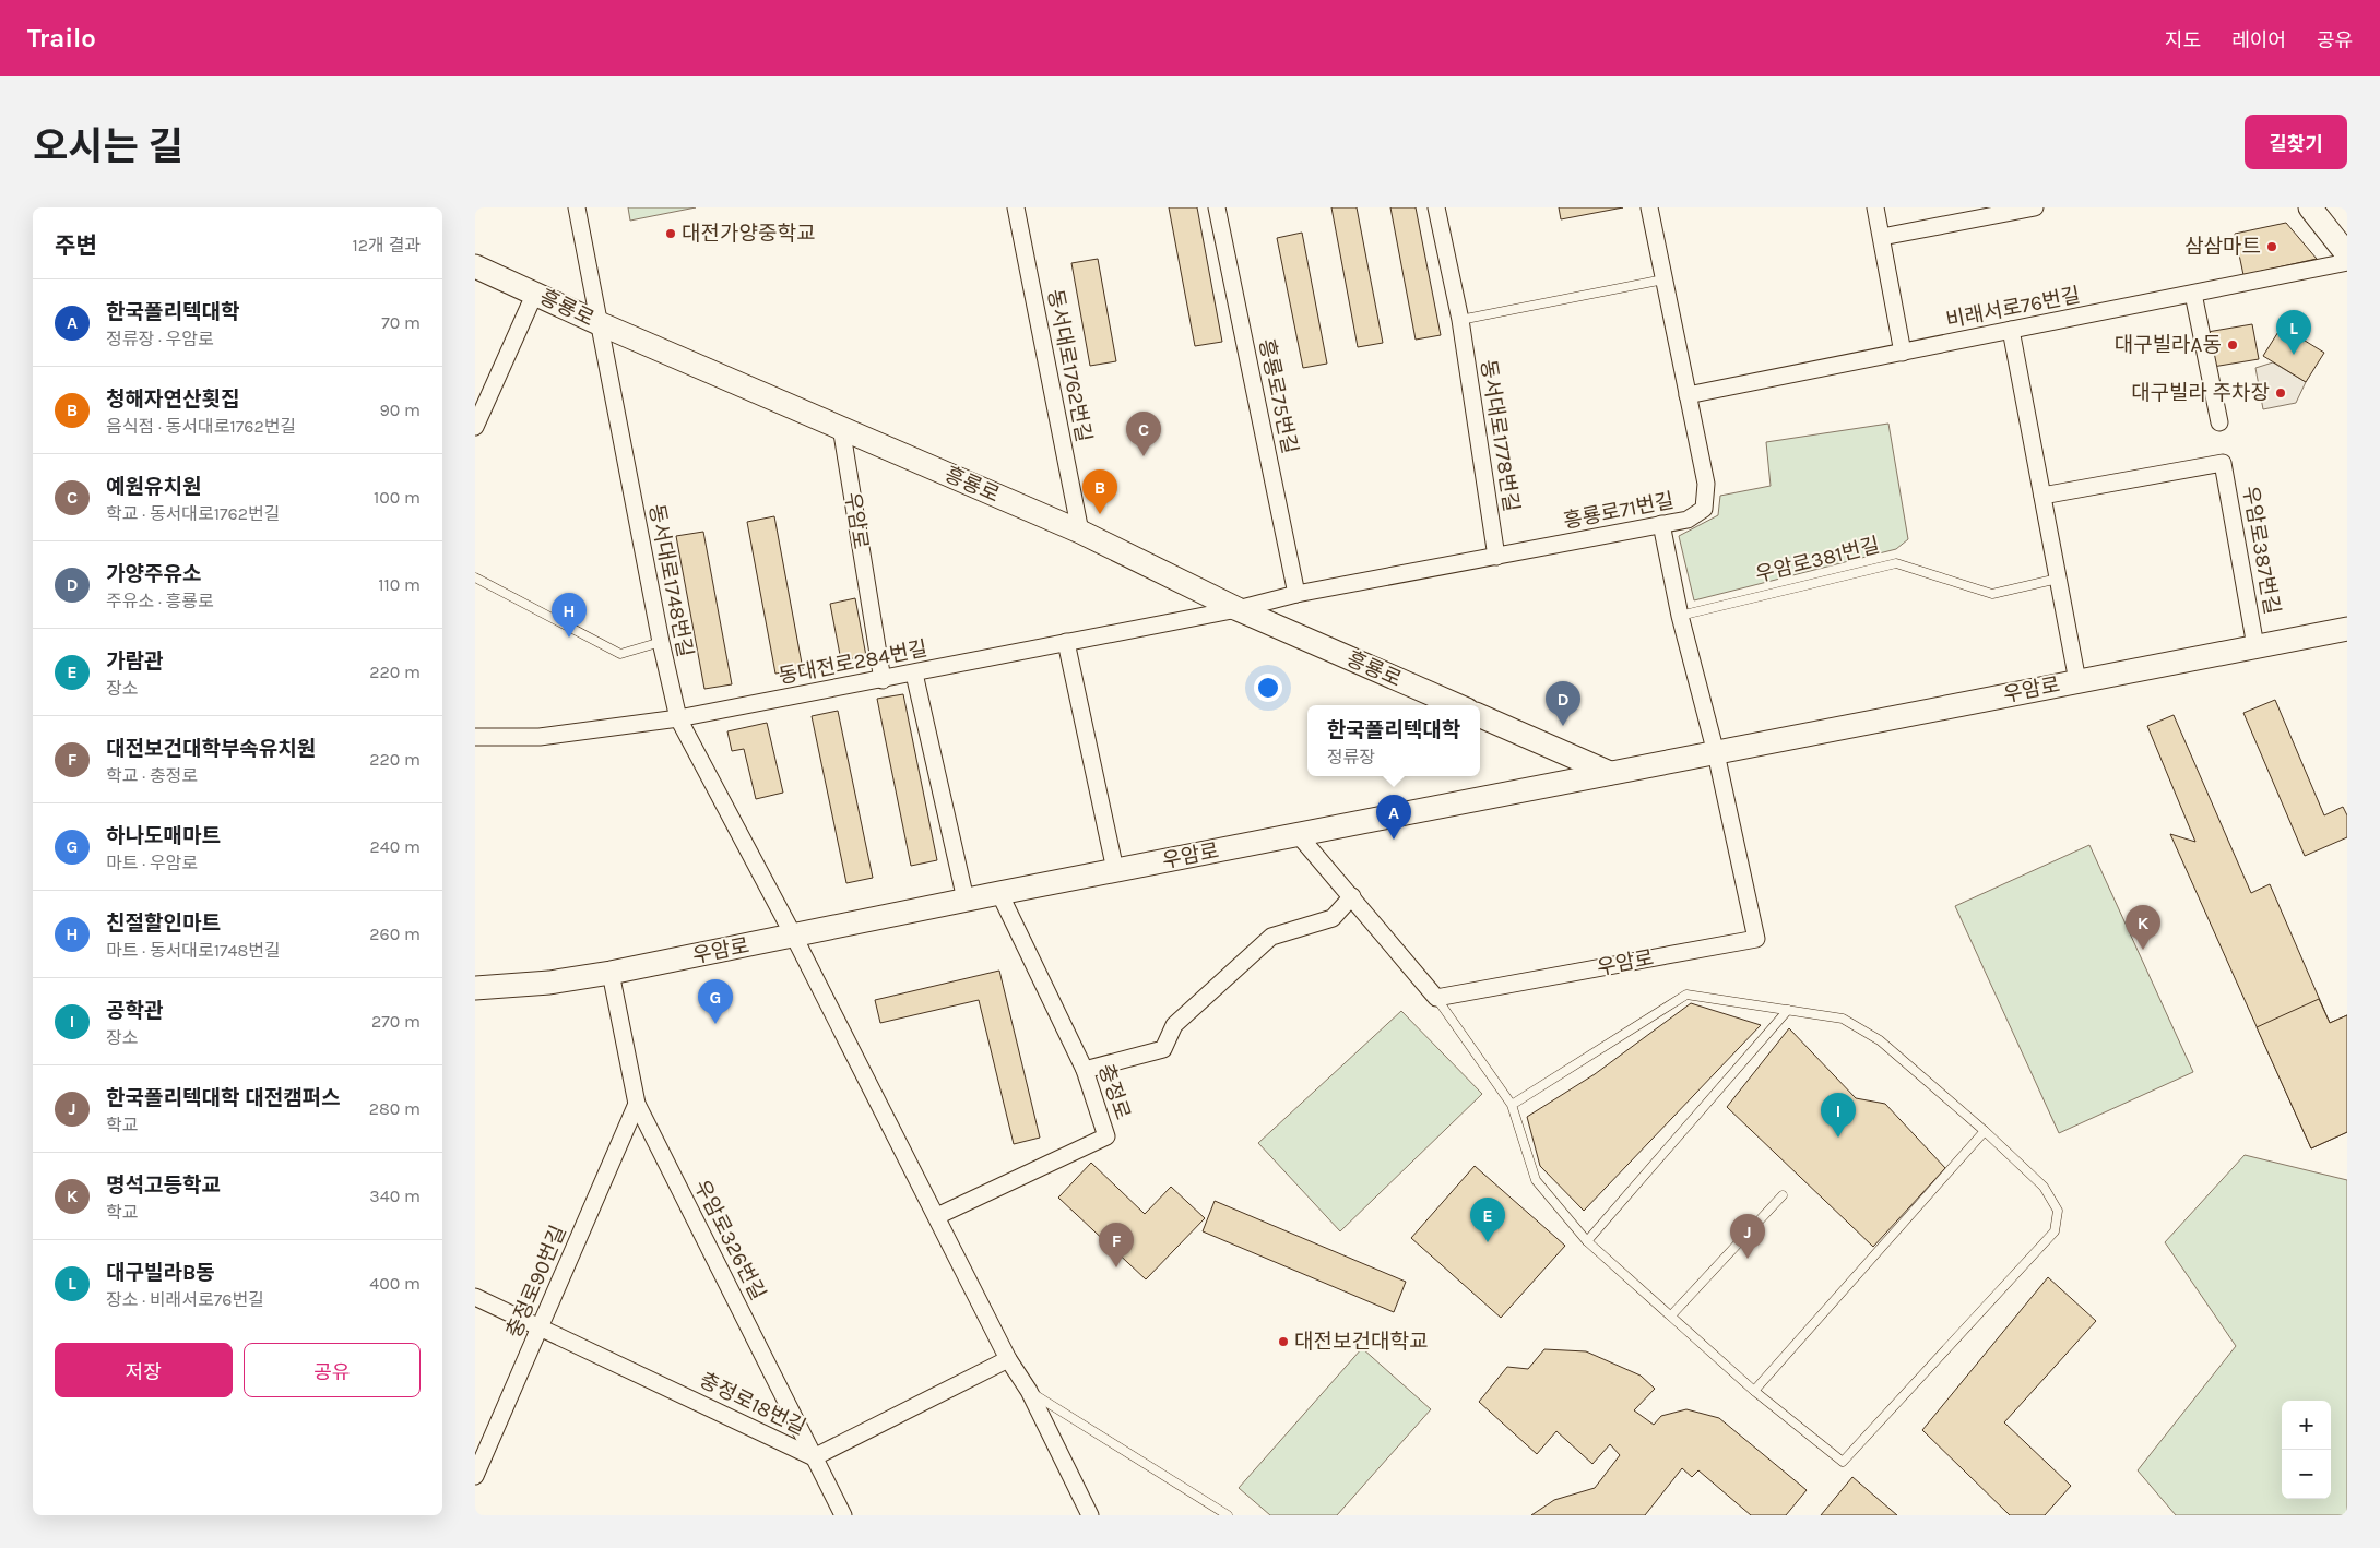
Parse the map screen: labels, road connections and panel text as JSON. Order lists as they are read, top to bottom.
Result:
{
  "streets": {
    "main road": ["흥룡로", "우암로"],
    "street": [
      "비래서로76번길",
      "동서대로1762번길",
      "흥룡로75번길",
      "동서대로1778번길",
      "흥룡로71번길",
      "우암로387번길",
      "동서대로1748번길",
      "동대전로284번길",
      "충정로",
      "우암로326번길",
      "충정로90번길",
      "충정로18번길"
    ],
    "lane": ["우암로381번길"]
  },
  "crossings": [
    ["흥룡로", "동서대로1762번길"],
    ["흥룡로", "흥룡로71번길"],
    ["흥룡로", "우암로"],
    ["흥룡로", "동서대로1748번길"],
    ["흥룡로", "동대전로284번길"],
    ["비래서로76번길", "흥룡로71번길"],
    ["흥룡로75번길", "흥룡로71번길"],
    ["동서대로1778번길", "흥룡로71번길"],
    ["흥룡로71번길", "우암로"],
    ["흥룡로71번길", "동대전로284번길"],
    ["우암로", "우암로387번길"],
    ["우암로", "우암로381번길"],
    ["우암로", "동서대로1748번길"],
    ["우암로", "동대전로284번길"],
    ["우암로", "충정로"],
    ["우암로", "우암로326번길"],
    ["동서대로1748번길", "동대전로284번길"],
    ["우암로326번길", "충정로90번길"],
    ["우암로326번길", "충정로18번길"],
    ["충정로90번길", "충정로18번길"]
  ],
  "places": [
    "대전가양중학교",
    "삼삼마트",
    "대구빌라A동",
    "대구빌라 주차장",
    "대전보건대학교"
  ],
  "page": {
    "header": "Trailo",
    "nav": ["지도", "레이어", "공유"],
    "title": "오시는 길",
    "buttons": [
      "길찾기",
      ["저장", "공유"]
    ],
    "heading": ["주변", "12개 결과"],
    "list": [
      {
        "mark": "A",
        "name": "한국폴리텍대학",
        "note": "정류장 · 우암로",
        "value": "70 m"
      },
      {
        "mark": "B",
        "name": "청해자연산횟집",
        "note": "음식점 · 동서대로1762번길",
        "value": "90 m"
      },
      {
        "mark": "C",
        "name": "예원유치원",
        "note": "학교 · 동서대로1762번길",
        "value": "100 m"
      },
      {
        "mark": "D",
        "name": "가양주유소",
        "note": "주유소 · 흥룡로",
        "value": "110 m"
      },
      {
        "mark": "E",
        "name": "가람관",
        "note": "장소",
        "value": "220 m"
      },
      {
        "mark": "F",
        "name": "대전보건대학부속유치원",
        "note": "학교 · 충정로",
        "value": "220 m"
      },
      {
        "mark": "G",
        "name": "하나도매마트",
        "note": "마트 · 우암로",
        "value": "240 m"
      },
      {
        "mark": "H",
        "name": "친절할인마트",
        "note": "마트 · 동서대로1748번길",
        "value": "260 m"
      },
      {
        "mark": "I",
        "name": "공학관",
        "note": "장소",
        "value": "270 m"
      },
      {
        "mark": "J",
        "name": "한국폴리텍대학 대전캠퍼스",
        "note": "학교",
        "value": "280 m"
      },
      {
        "mark": "K",
        "name": "명석고등학교",
        "note": "학교",
        "value": "340 m"
      },
      {
        "mark": "L",
        "name": "대구빌라B동",
        "note": "장소 · 비래서로76번길",
        "value": "400 m"
      }
    ],
    "pins": [
      "L",
      "C",
      "B",
      "H",
      "D",
      "A",
      "K",
      "G",
      "I",
      "E",
      "J",
      "F"
    ],
    "popup": ["한국폴리텍대학", "정류장"],
    "map_buttons": ["+", "−"]
  }
}
